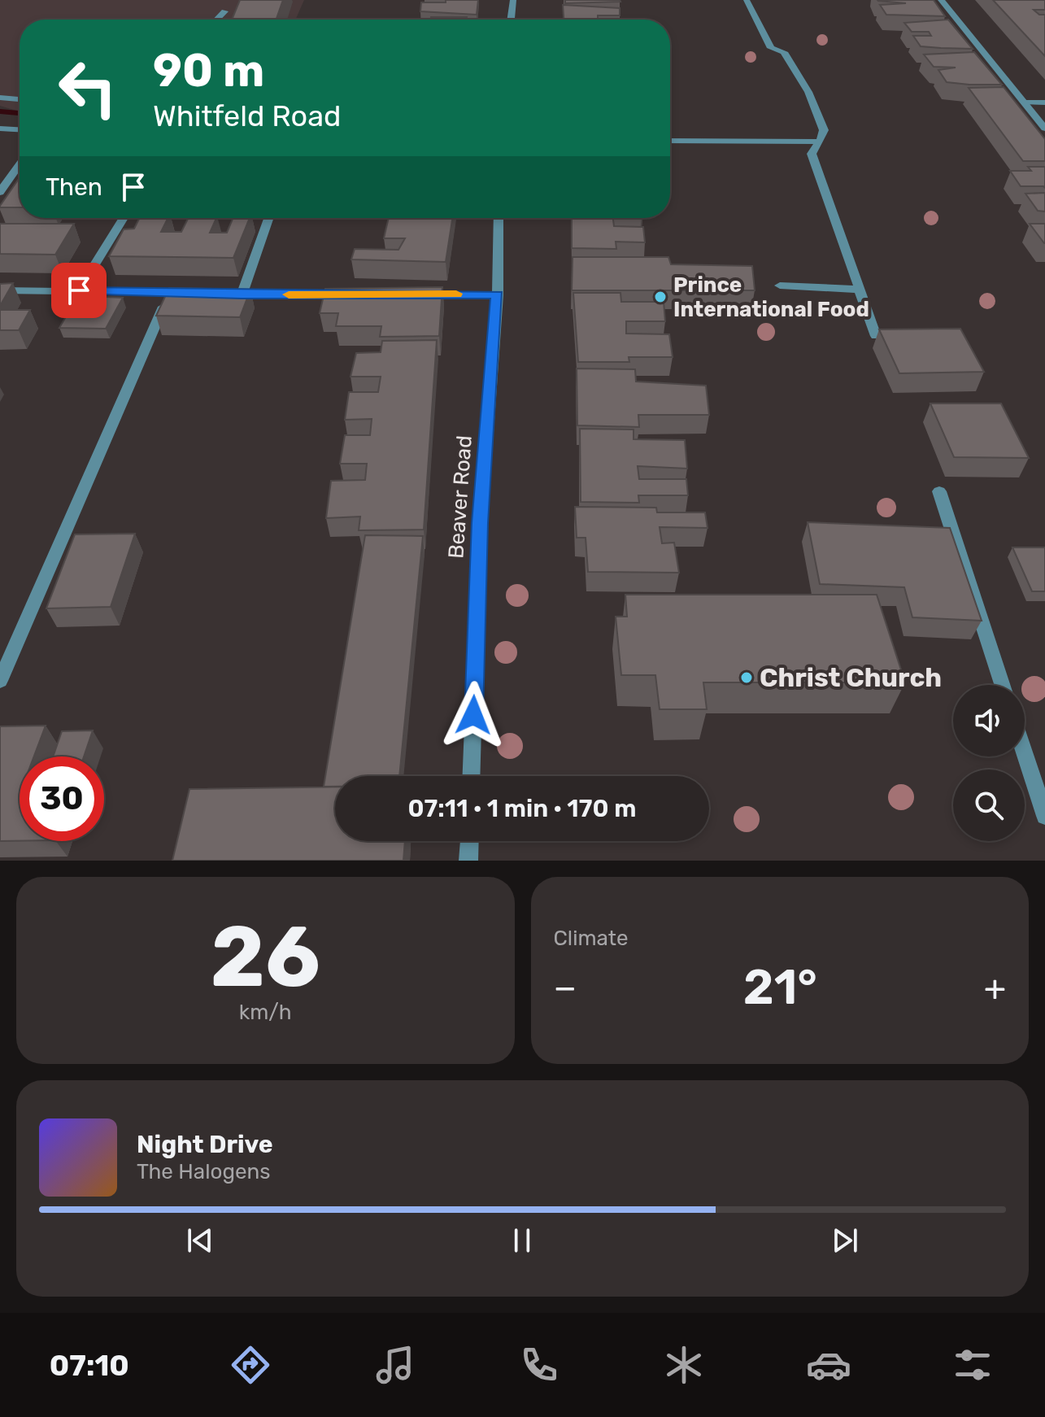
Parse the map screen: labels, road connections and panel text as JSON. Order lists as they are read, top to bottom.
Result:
{
  "streets": {
    "street": ["Beaver Road"]
  },
  "places": ["Prince International Food", "Christ Church"],
  "page": {
    "turn": ["90 m", "Whitfeld Road"],
    "then": "Then",
    "limit": "30",
    "trip": "07:11 · 1 min · 170 m",
    "tile": [
      ["26", "km/h"],
      "Climate"
    ],
    "heat": ["−", "21°", "+"],
    "song": ["Night Drive", "The Halogens"],
    "tabs": "07:10"
  }
}
